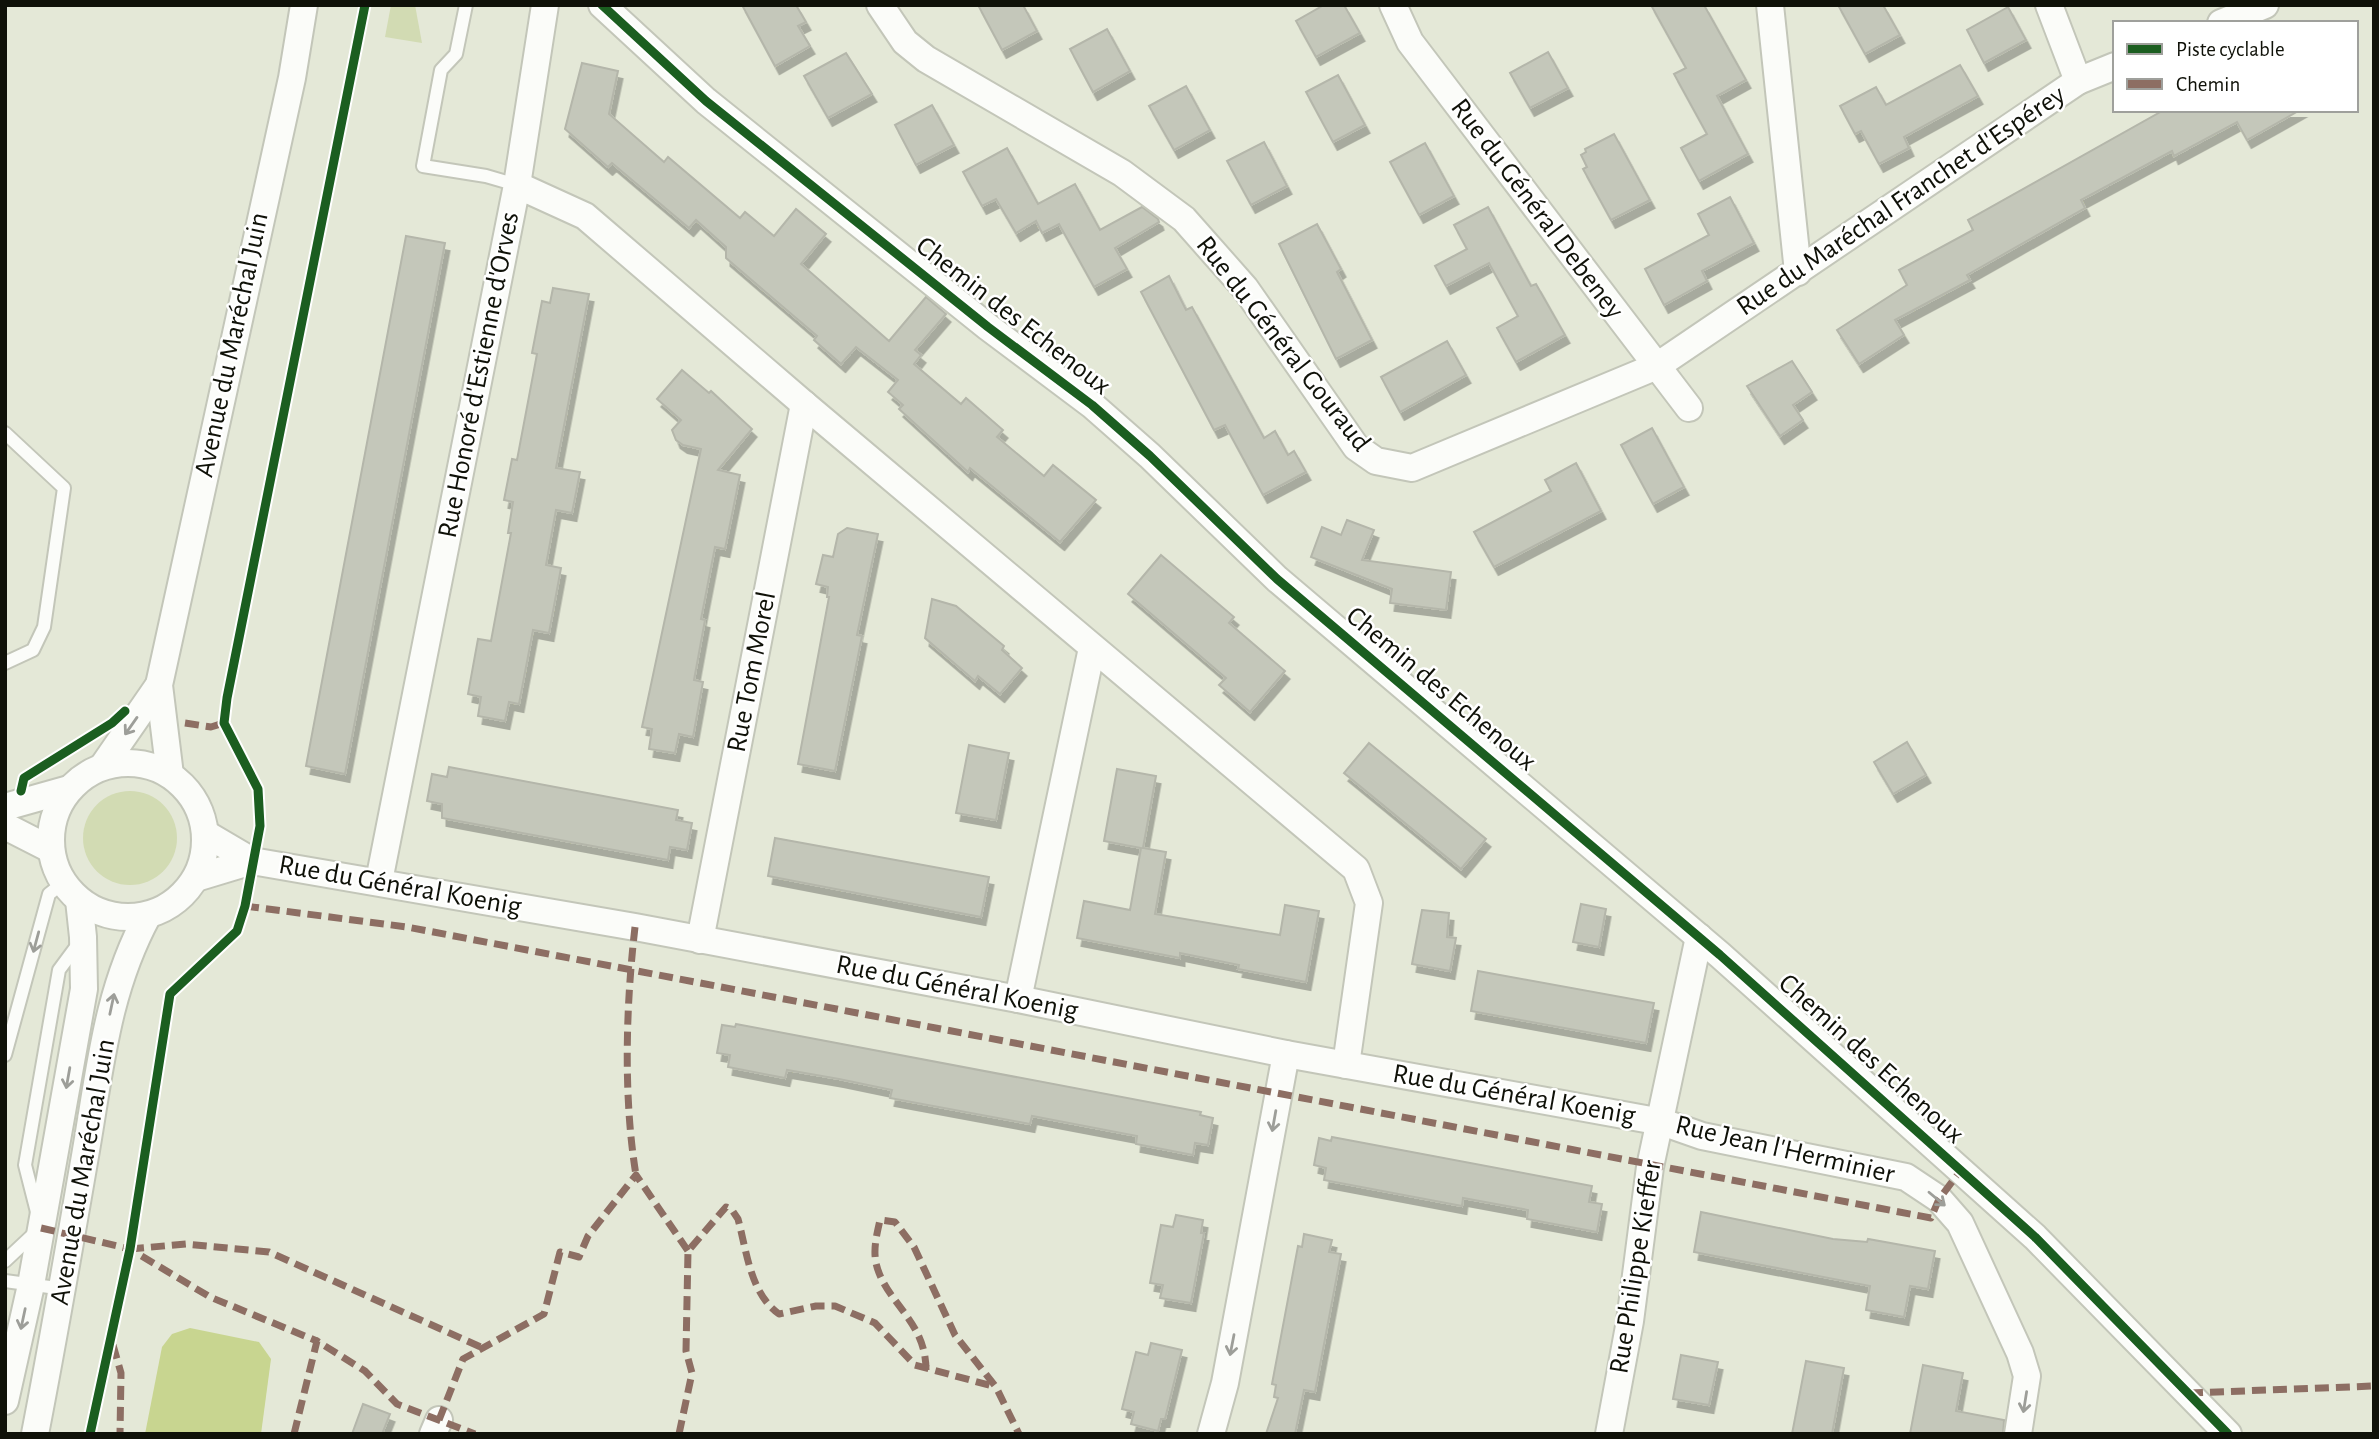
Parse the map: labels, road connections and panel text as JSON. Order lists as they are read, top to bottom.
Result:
{
  "streets": {
    "street": [
      "Rue du Maréchal Franchet d'Espérey",
      "Rue du Général Debeney",
      "Chemin des Echenoux",
      "Rue du Général Gouraud",
      "Avenue du Maréchal Juin",
      "Rue Honoré d'Estienne d'Orves",
      "Rue Tom Morel",
      "Rue du Général Koenig",
      "Rue Jean l'Herminier",
      "Rue Philippe Kieffer"
    ]
  },
  "crossings": [
    ["Rue du Maréchal Franchet d'Espérey", "Rue du Général Debeney"],
    ["Rue du Maréchal Franchet d'Espérey", "Rue du Général Gouraud"],
    ["Rue du Général Debeney", "Rue du Général Gouraud"],
    ["Chemin des Echenoux", "Rue Philippe Kieffer"],
    ["Avenue du Maréchal Juin", "Rue du Général Koenig"],
    ["Rue Honoré d'Estienne d'Orves", "Rue Tom Morel"],
    ["Rue Honoré d'Estienne d'Orves", "Rue du Général Koenig"],
    ["Rue Tom Morel", "Rue du Général Koenig"],
    ["Rue du Général Koenig", "Rue Jean l'Herminier"],
    ["Rue du Général Koenig", "Rue Philippe Kieffer"],
    ["Rue Jean l'Herminier", "Rue Philippe Kieffer"]
  ],
  "one_way": ["Rue Jean l'Herminier"],
  "legend": ["Piste cyclable", "Chemin"]
}
